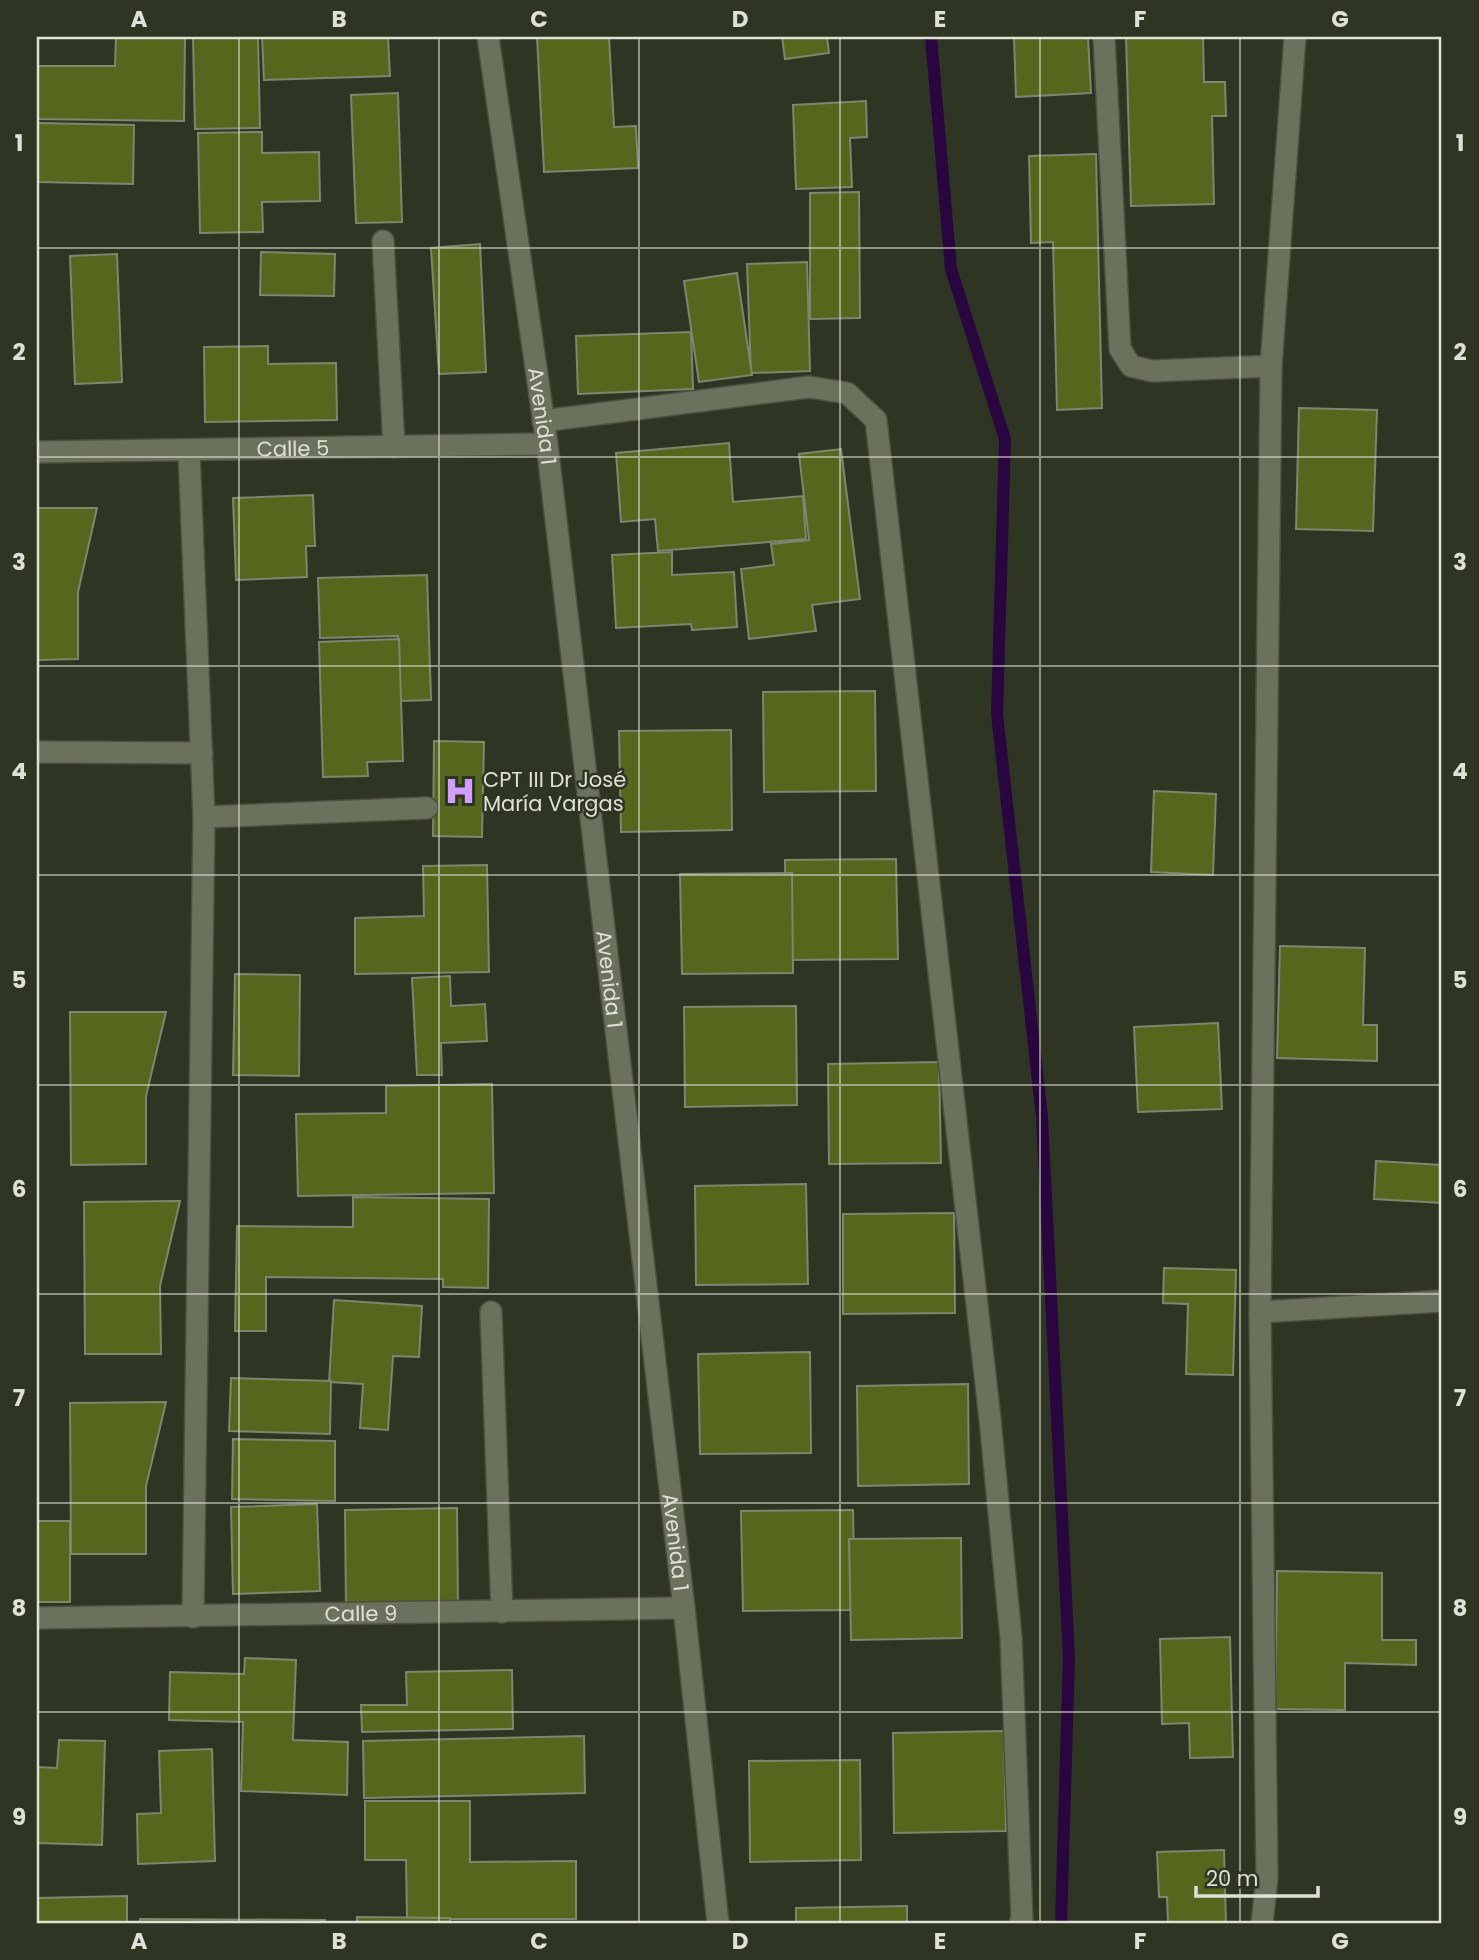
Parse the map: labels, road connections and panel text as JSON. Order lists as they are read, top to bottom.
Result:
{
  "streets": {
    "street": ["Avenida 1", "Calle 5", "Calle 9"]
  },
  "crossings": [
    ["Avenida 1", "Calle 5"],
    ["Avenida 1", "Calle 9"]
  ],
  "places": {
    "hospital": ["CPT III Dr José María Vargas"]
  },
  "scale_bar": "20 m",
  "grid": {
    "columns": [
      "A",
      "B",
      "C",
      "D",
      "E",
      "F",
      "G"
    ],
    "rows": [
      "1",
      "2",
      "3",
      "4",
      "5",
      "6",
      "7",
      "8",
      "9"
    ]
  }
}
